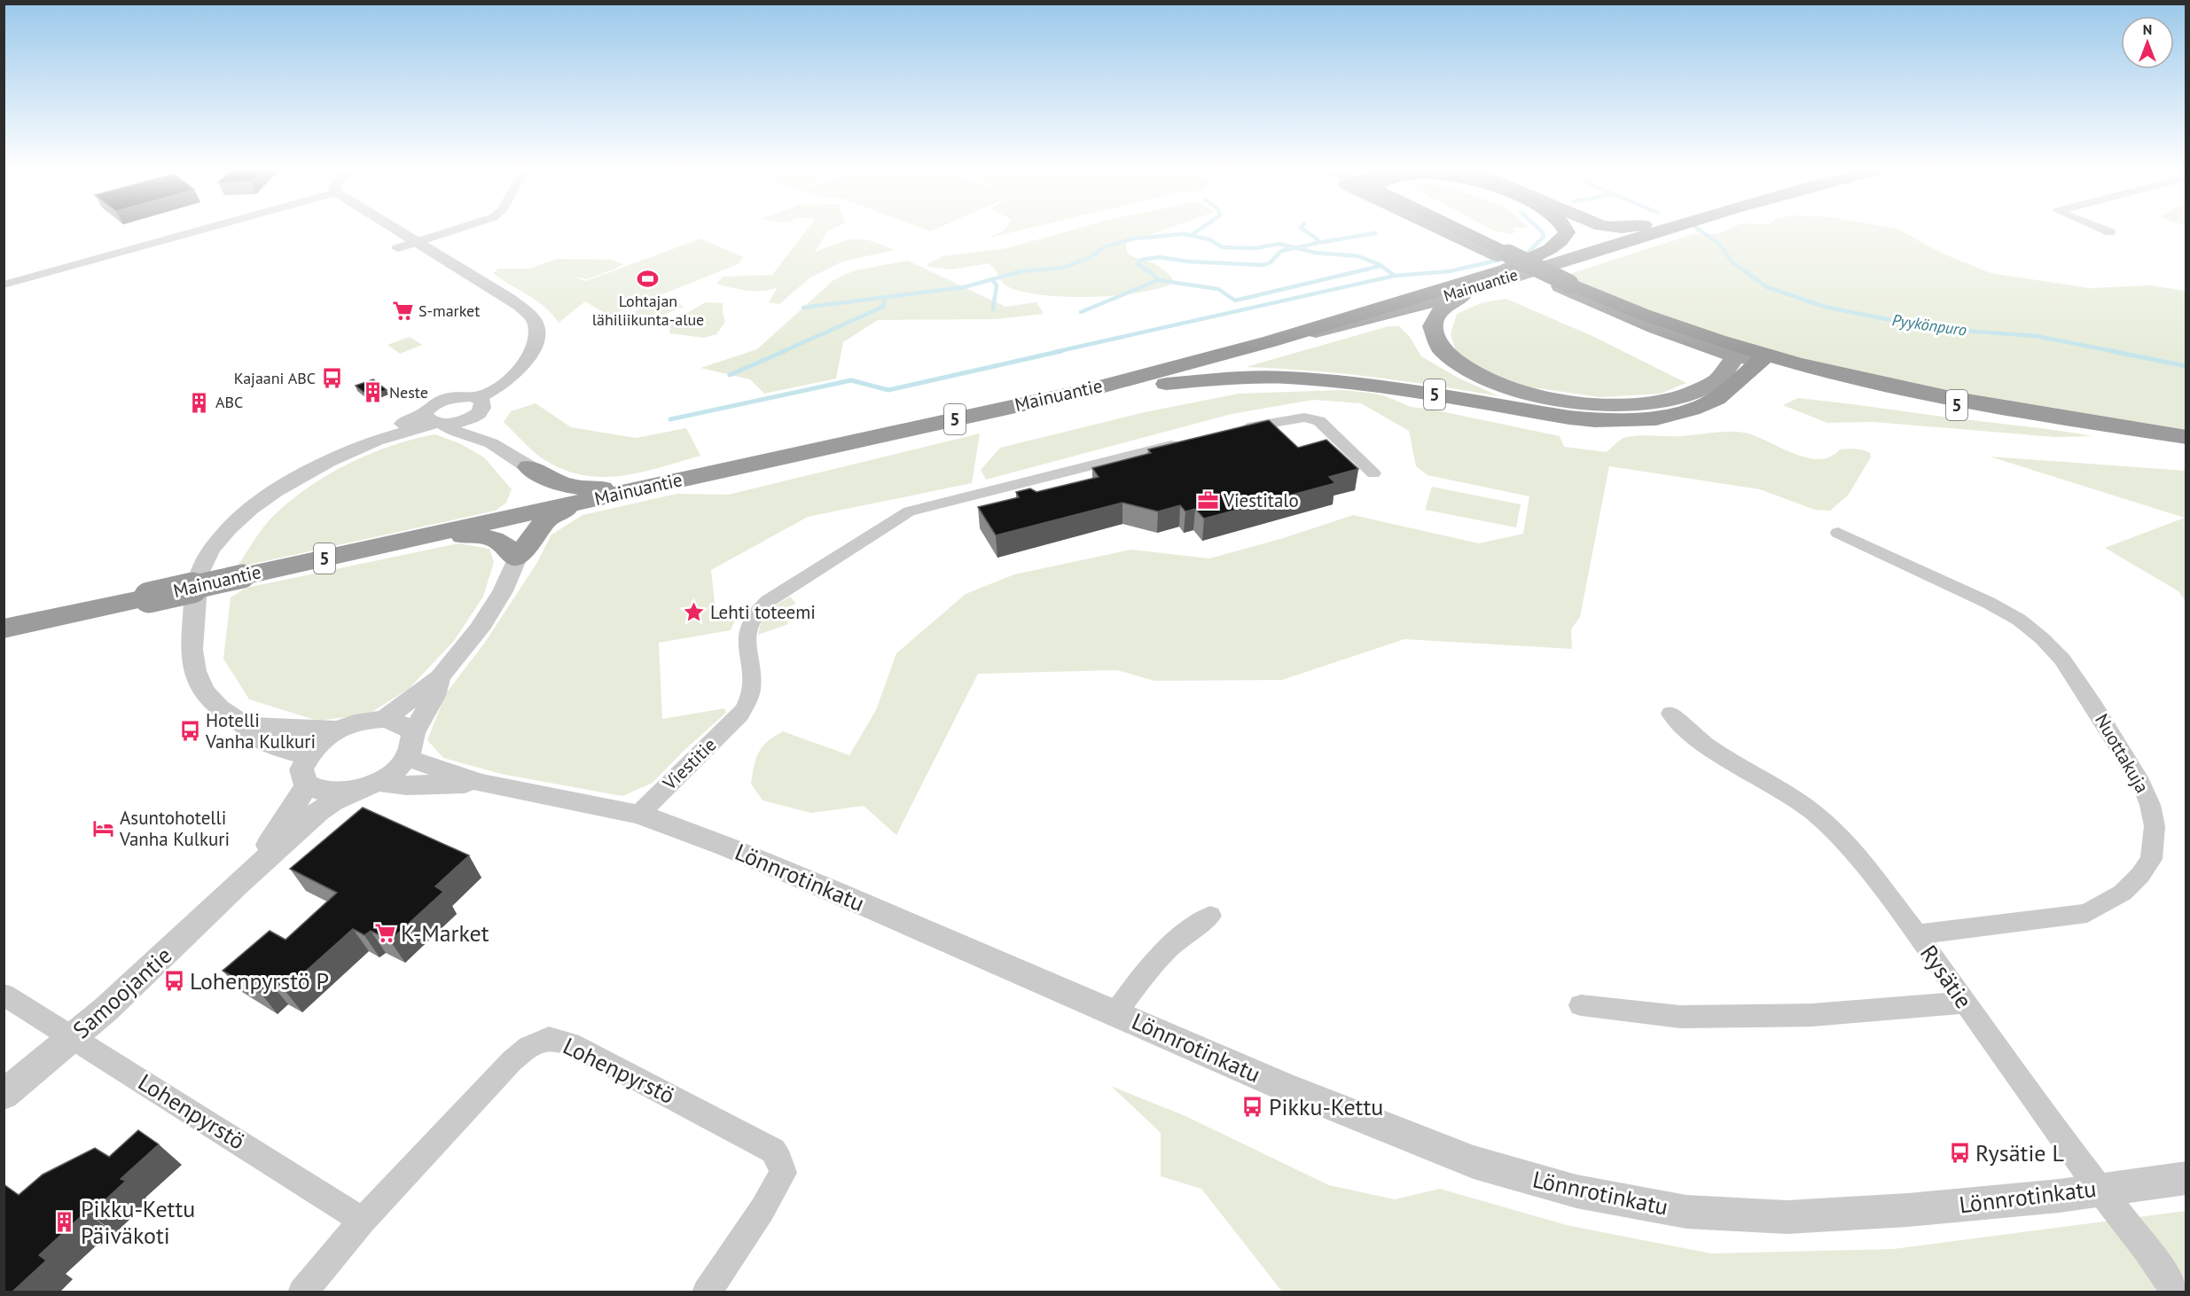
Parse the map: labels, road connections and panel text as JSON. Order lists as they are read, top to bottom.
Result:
{
  "streets": {
    "highway": ["Mainuantie", "5"],
    "street": [
      "Nuottakuja",
      "Viestitie",
      "Lönnrotinkatu",
      "Rysätie",
      "Samoojantie",
      "Lohenpyrstö"
    ]
  },
  "crossings": [
    ["Mainuantie", "5"],
    ["Nuottakuja", "Rysätie"],
    ["Viestitie", "Lönnrotinkatu"],
    ["Lönnrotinkatu", "Rysätie"],
    ["Lönnrotinkatu", "Samoojantie"],
    ["Samoojantie", "Lohenpyrstö"]
  ],
  "water": ["Pyykönpuro"],
  "places": {
    "sports": ["Lohtajan lähiliikunta-alue"],
    "supermarket": ["S-market", "K-Market"],
    "bus stop": [
      "Kajaani ABC",
      "Hotelli Vanha Kulkuri",
      "Lohenpyrstö P",
      "Pikku-Kettu",
      "Rysätie L"
    ],
    "building": ["Neste", "ABC", "Pikku-Kettu Päiväkoti"],
    "office": ["Viestitalo"],
    "place": ["Lehti toteemi"],
    "hotel": ["Asuntohotelli Vanha Kulkuri"]
  },
  "north": "top"
}
